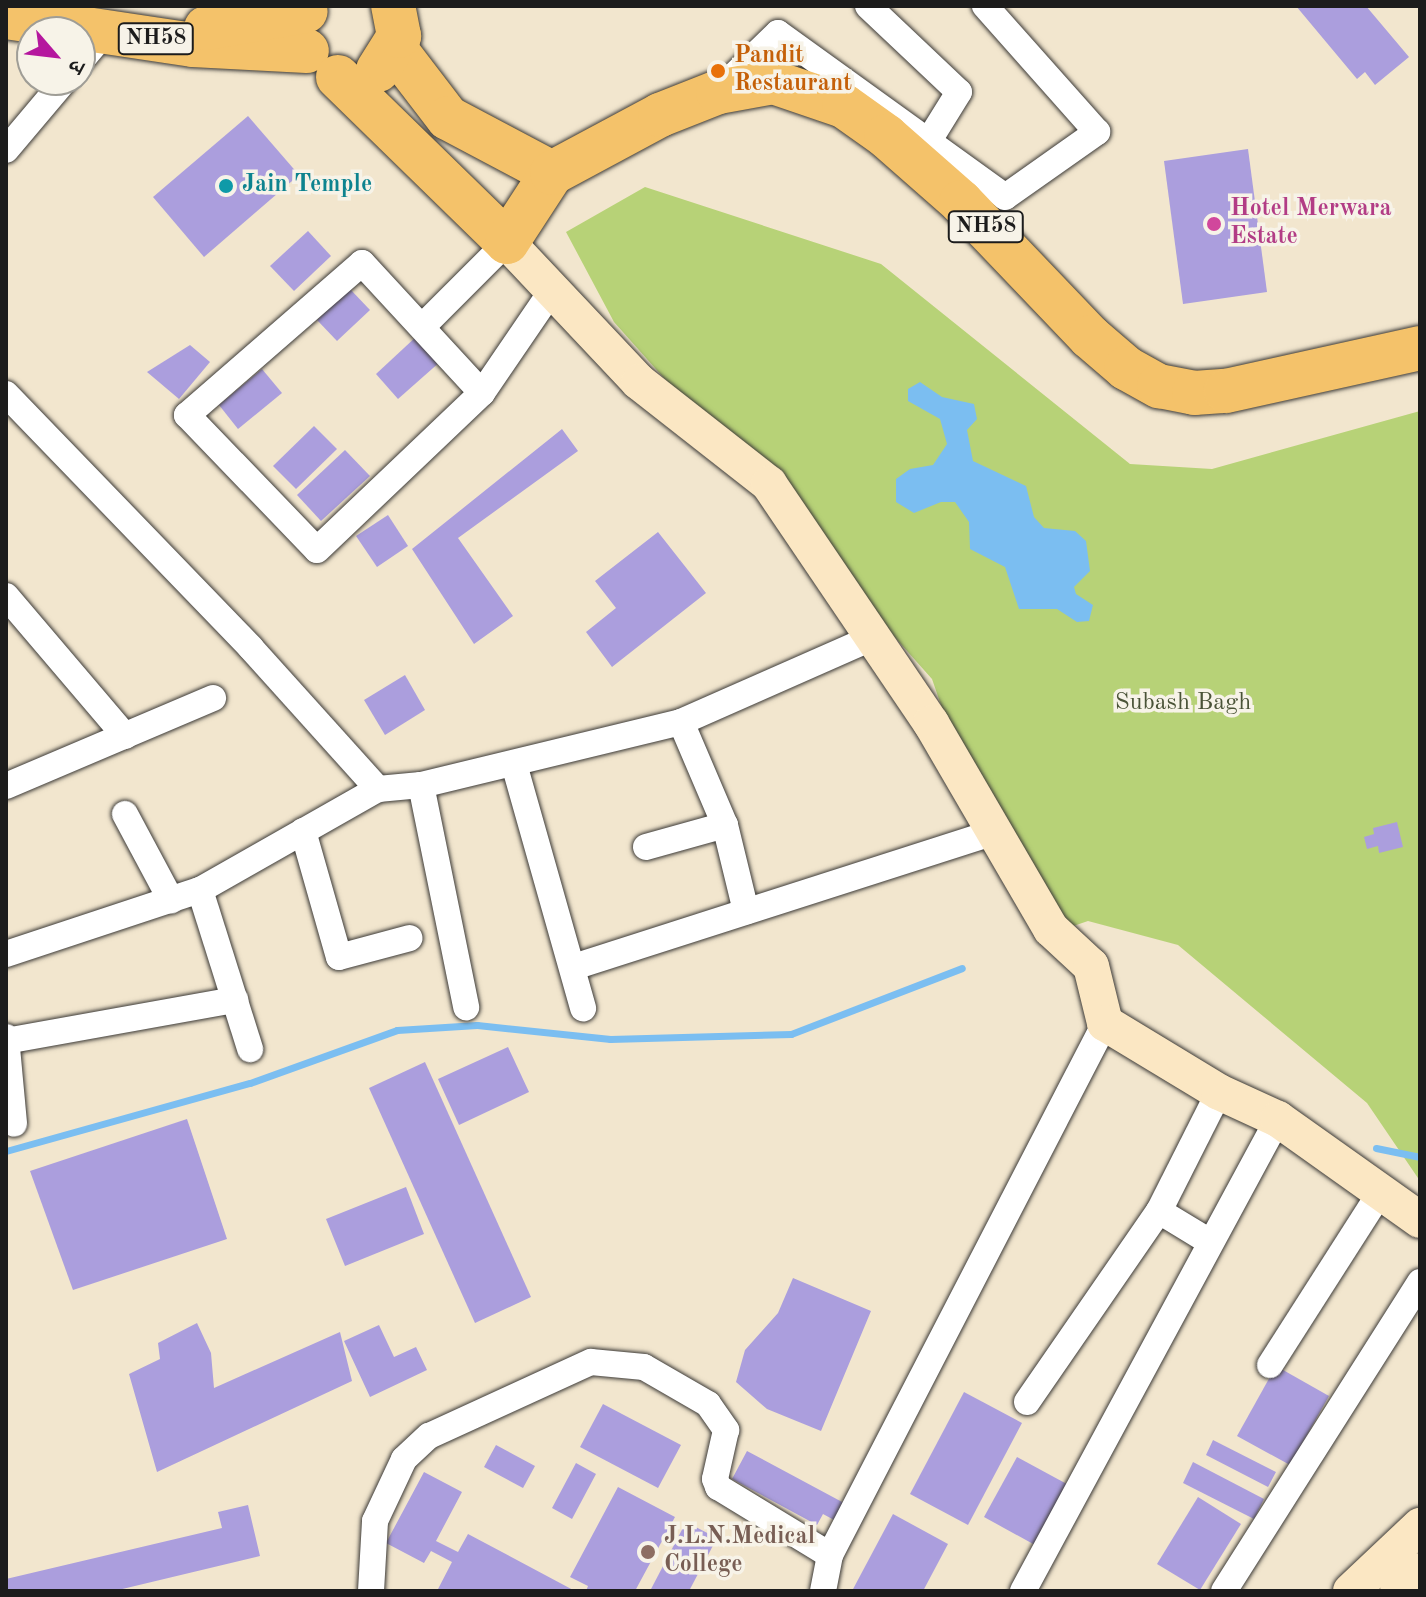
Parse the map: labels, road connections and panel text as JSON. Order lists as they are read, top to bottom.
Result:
{
  "streets": {
    "highway": ["NH58"]
  },
  "parks": ["Subash Bagh"],
  "places": [
    "Pandit Restaurant",
    "Jain Temple",
    "Hotel Merwara Estate",
    "J.L.N.Medical College"
  ],
  "north": "bottom right"
}
